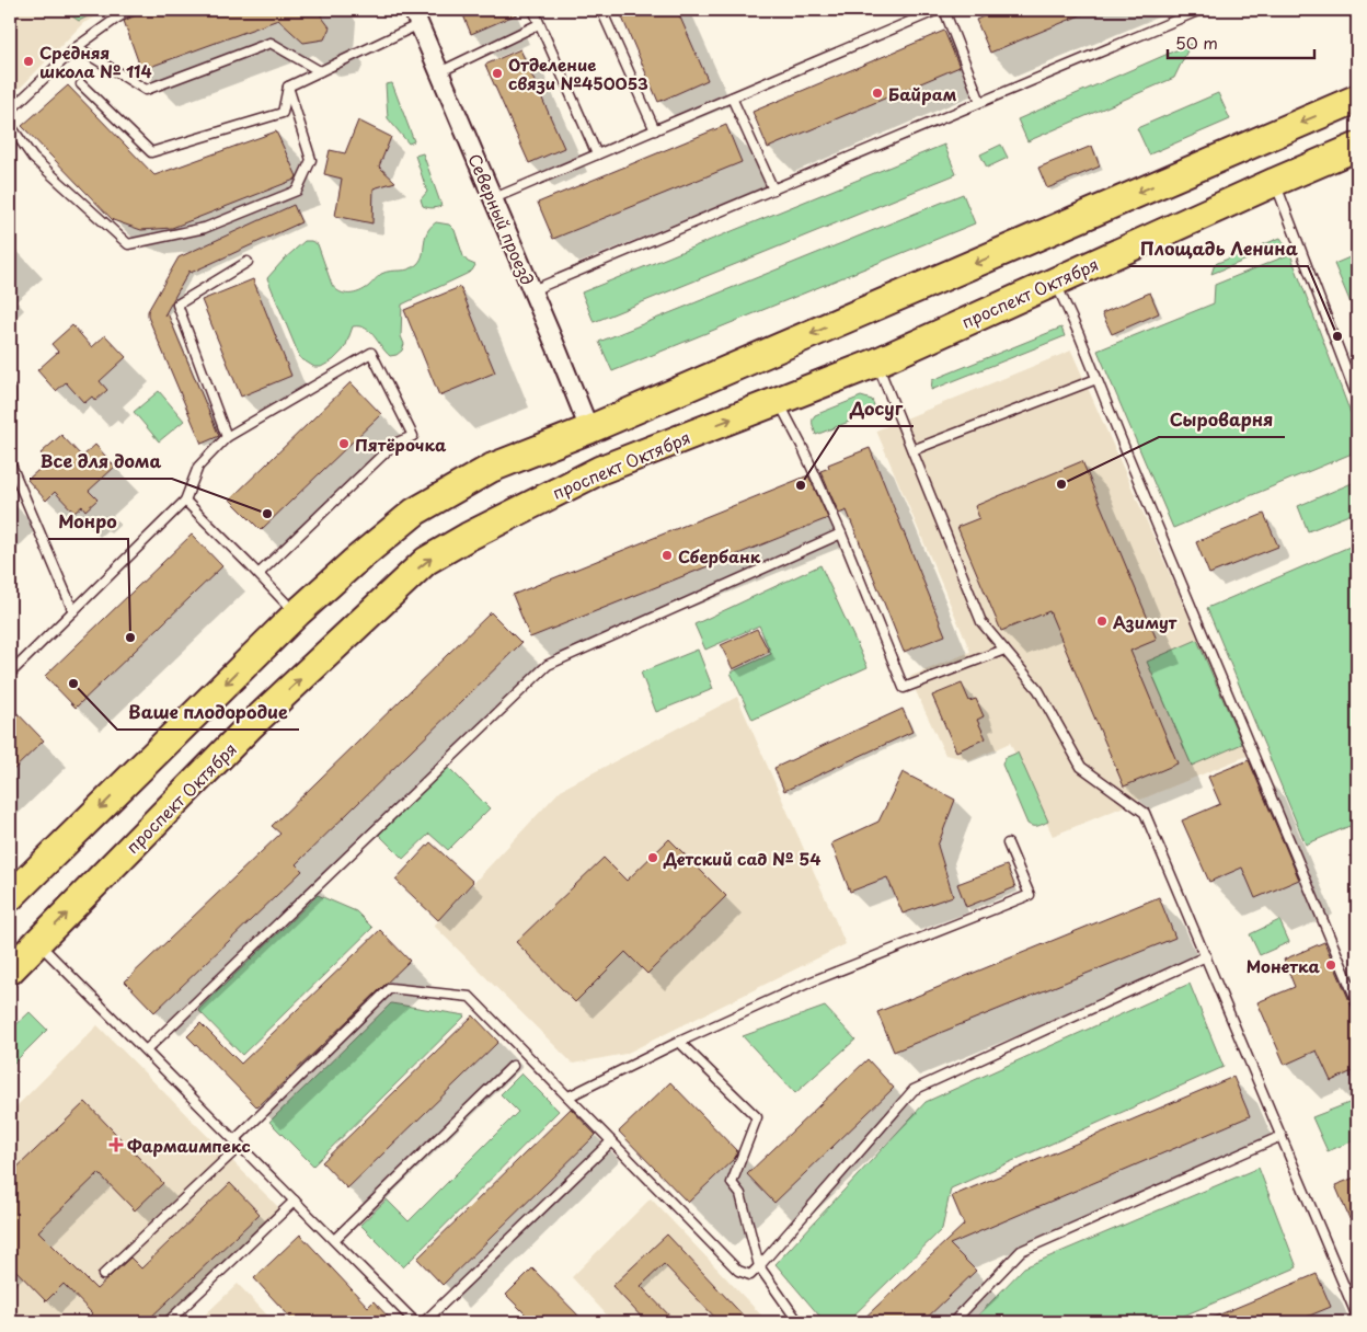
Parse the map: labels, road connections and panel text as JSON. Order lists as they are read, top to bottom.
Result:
{
  "streets": {
    "main road": ["проспект Октября"],
    "street": ["Северный проезд"]
  },
  "places": {
    "other": [
      "Средняя школа № 114",
      "Отделение связи №450053",
      "Байрам",
      "Площадь Ленина",
      "Пятёрочка",
      "Сыроварня",
      "Досуг",
      "Все для дома",
      "Сбербанк",
      "Азимут",
      "Монро",
      "Ваше плодородие",
      "Детский сад № 54",
      "Монетка"
    ],
    "health": ["Фармаимпекс"]
  },
  "scale_bar": "50 m"
}
